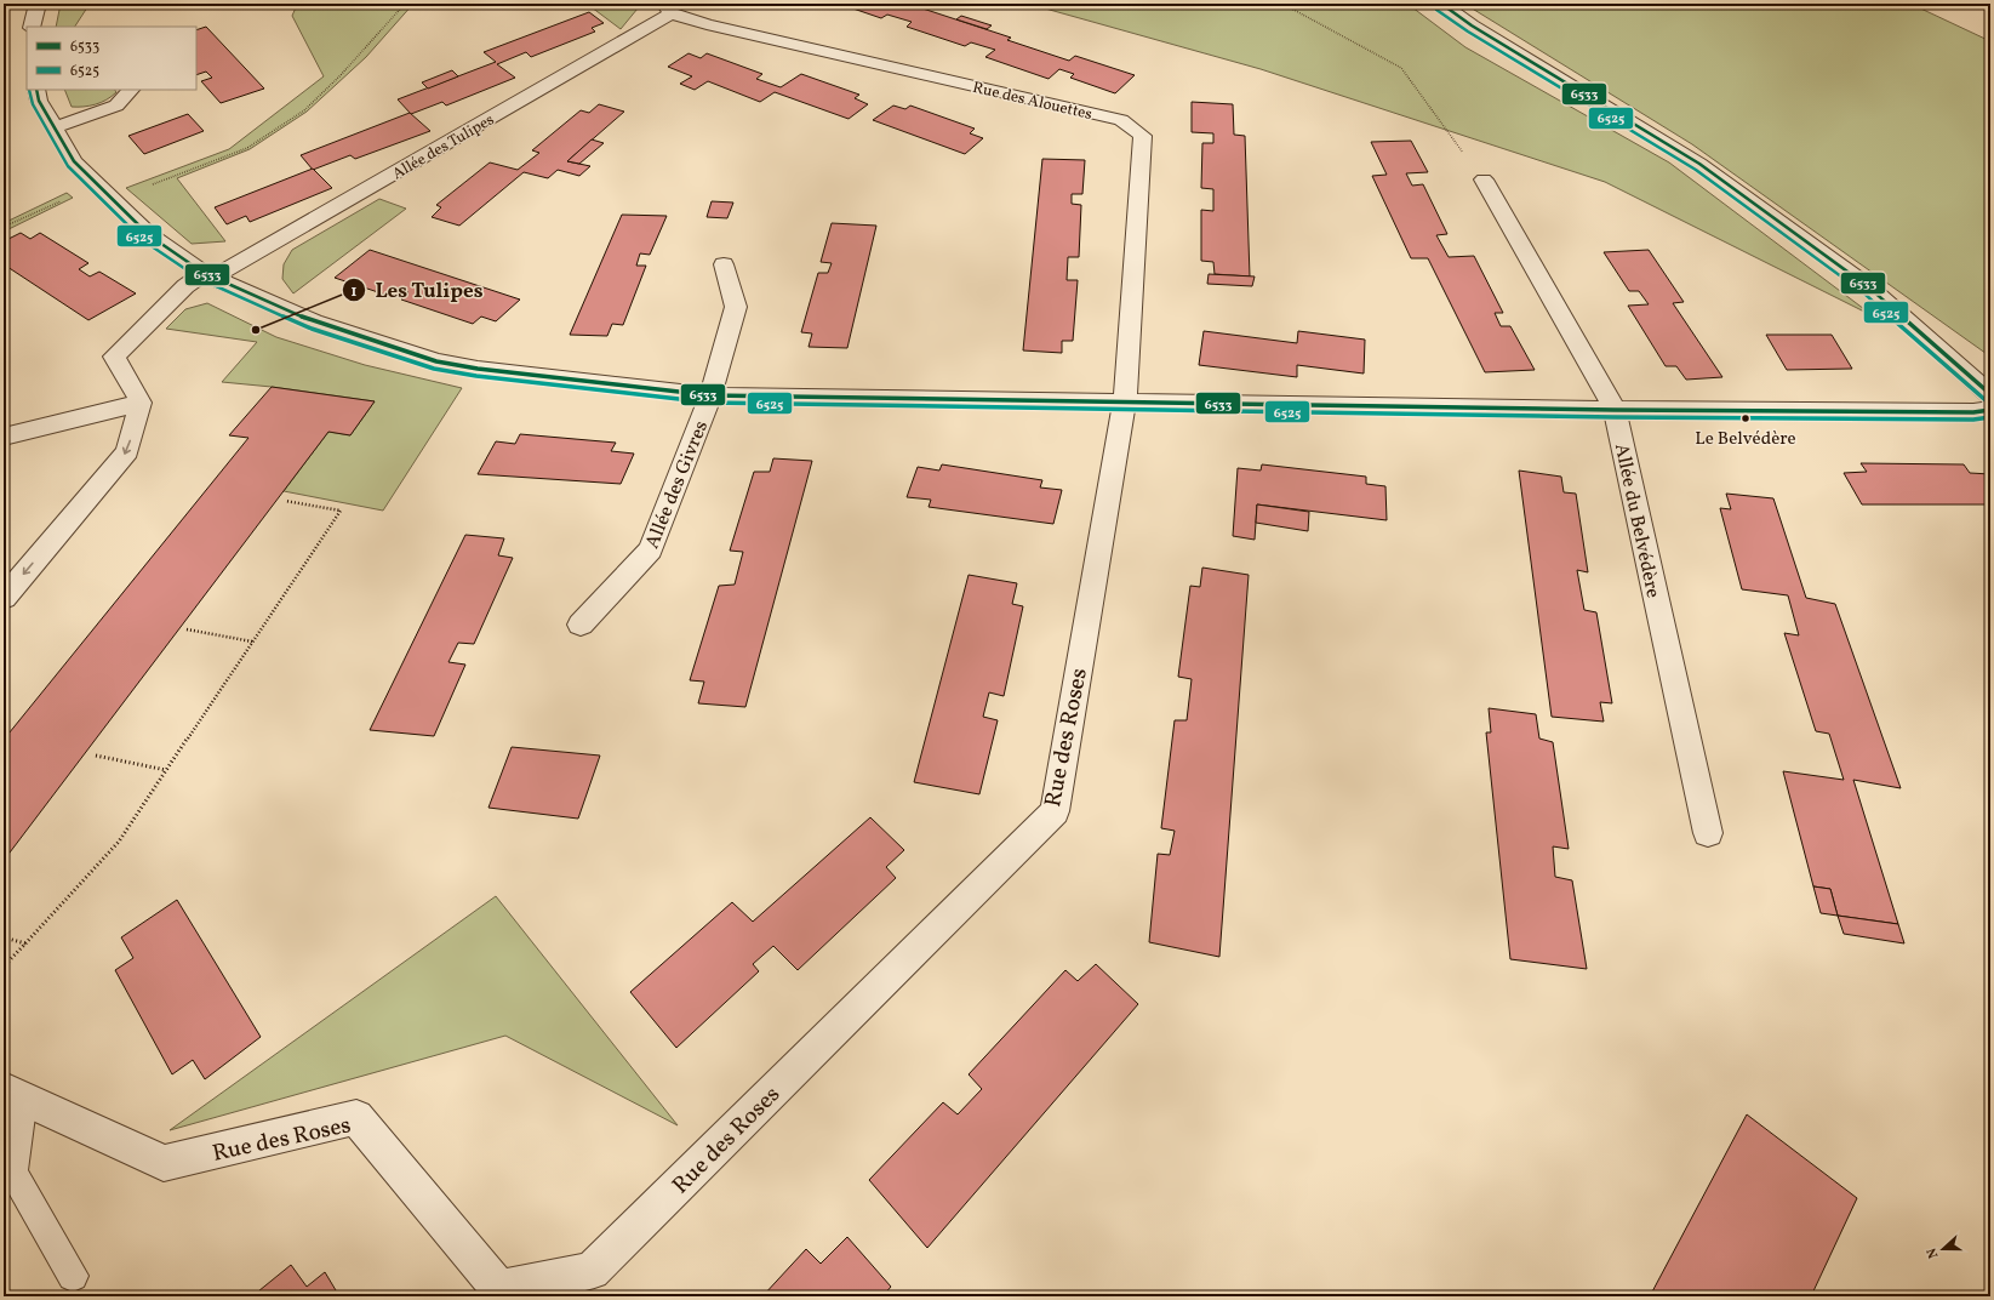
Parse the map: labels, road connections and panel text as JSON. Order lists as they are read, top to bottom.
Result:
{
  "streets": {
    "street": [
      "Rue des Alouettes",
      "Allée des Tulipes",
      "Allée des Givres",
      "Allée du Belvédère",
      "Rue des Roses"
    ]
  },
  "crossings": [
    ["Rue des Alouettes", "Allée des Tulipes"],
    ["Rue des Alouettes", "Rue des Roses"]
  ],
  "places": ["Les Tulipes", "Le Belvédère"],
  "lines": ["transit line 6533", "transit line 6525"],
  "legend": ["6533", "6525"],
  "north": "left"
}
